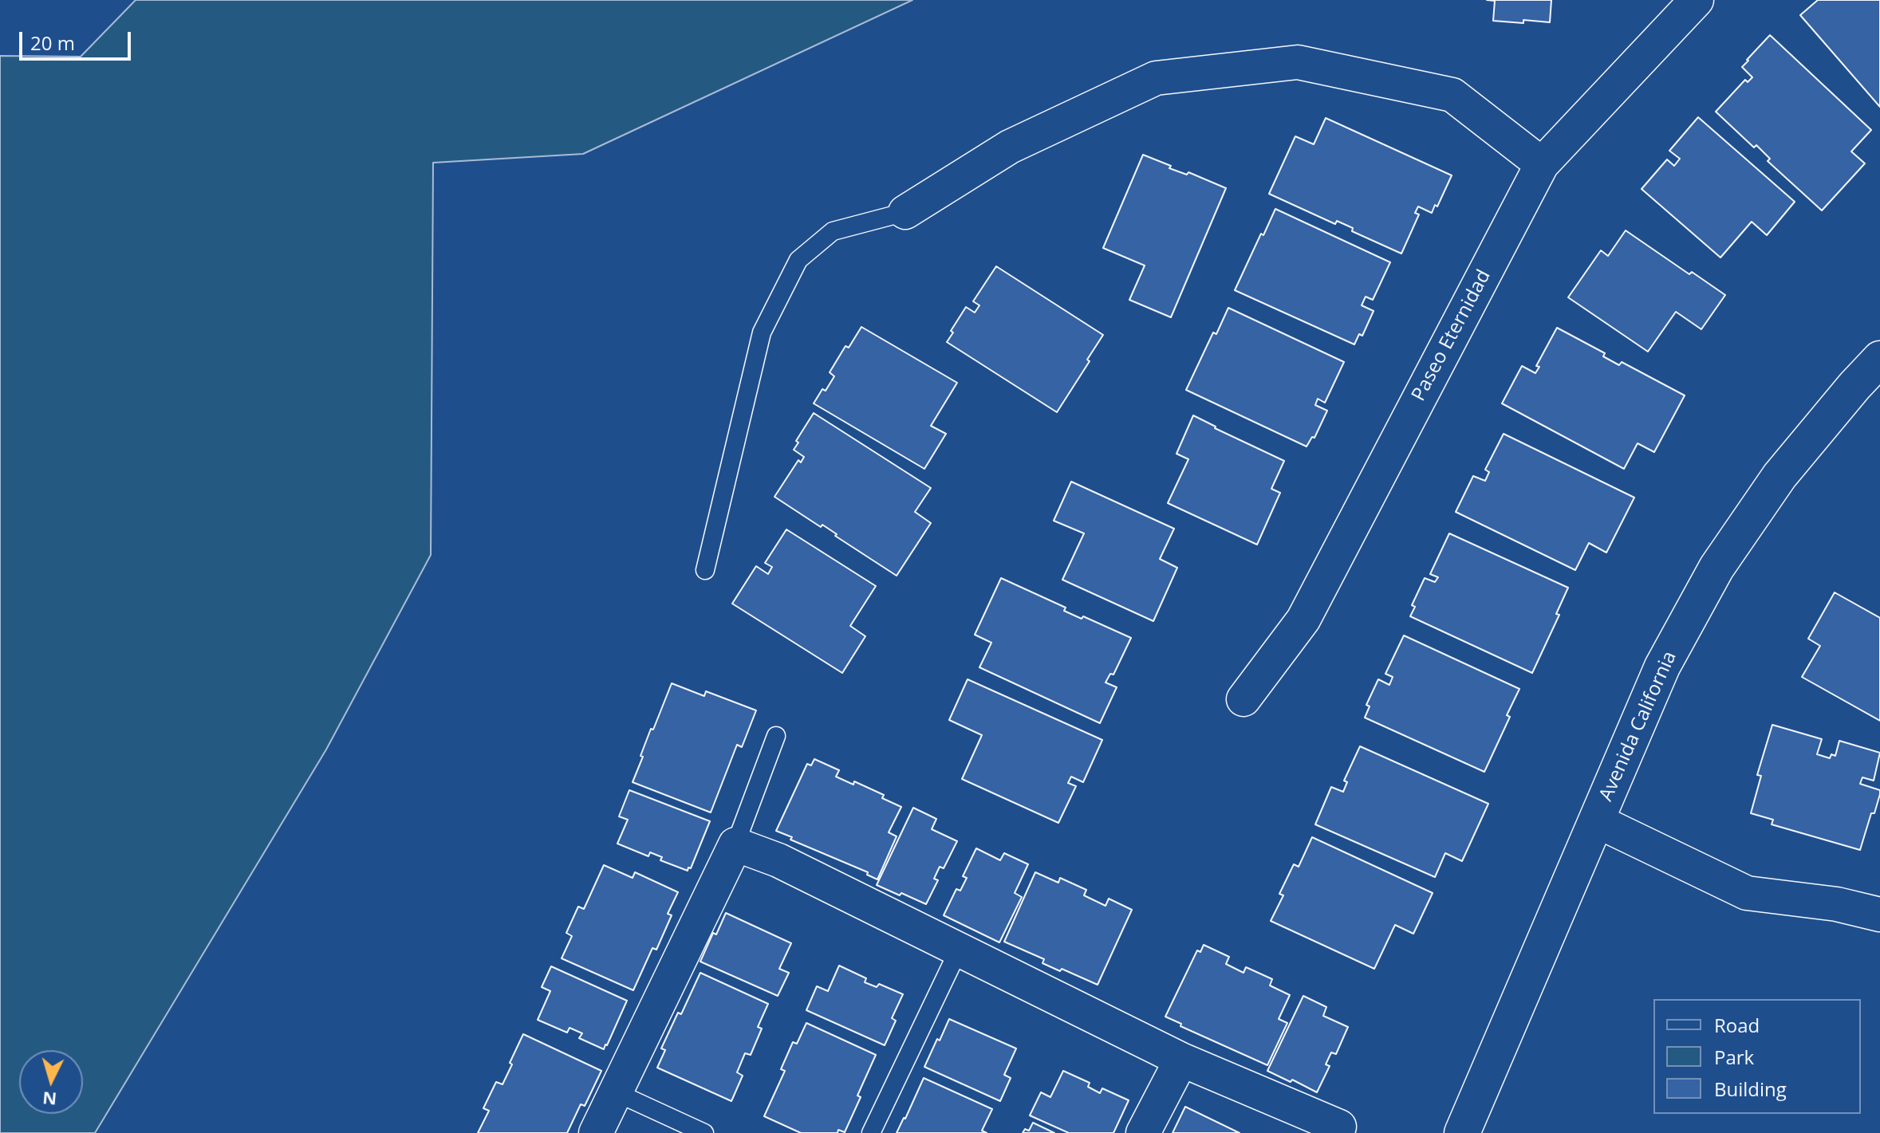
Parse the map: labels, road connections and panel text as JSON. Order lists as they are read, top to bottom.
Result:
{
  "streets": {
    "street": ["Paseo Eternidad", "Avenida California"]
  },
  "legend": ["Road", "Park", "Building"],
  "scale_bar": "20 m",
  "north": "bottom"
}
